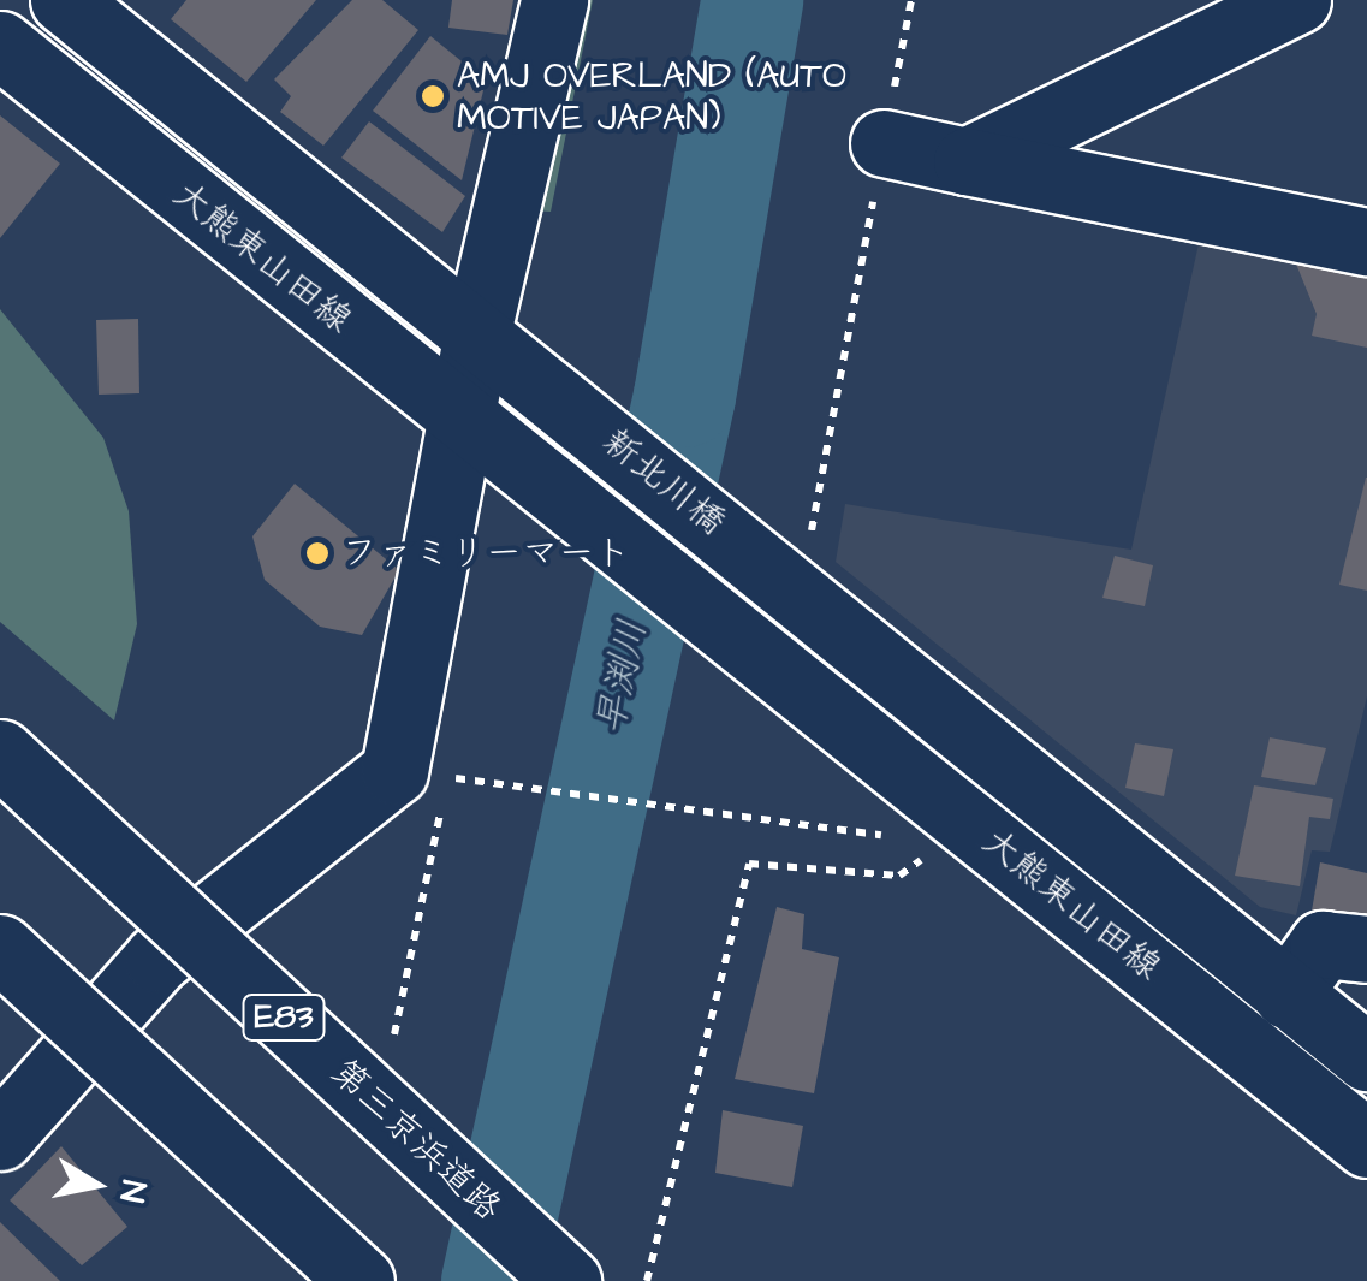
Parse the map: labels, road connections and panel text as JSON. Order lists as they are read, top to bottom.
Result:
{
  "streets": {
    "main road": [
      "大熊東山田線",
      "新北川橋",
      "E83",
      "第三京浜道路"
    ]
  },
  "crossings": [
    ["大熊東山田線", "新北川橋"]
  ],
  "water": ["早渕川"],
  "places": ["AMJ OVERLAND (AUTO MOTIVE JAPAN)", "ファミリーマート"],
  "north": "right"
}
